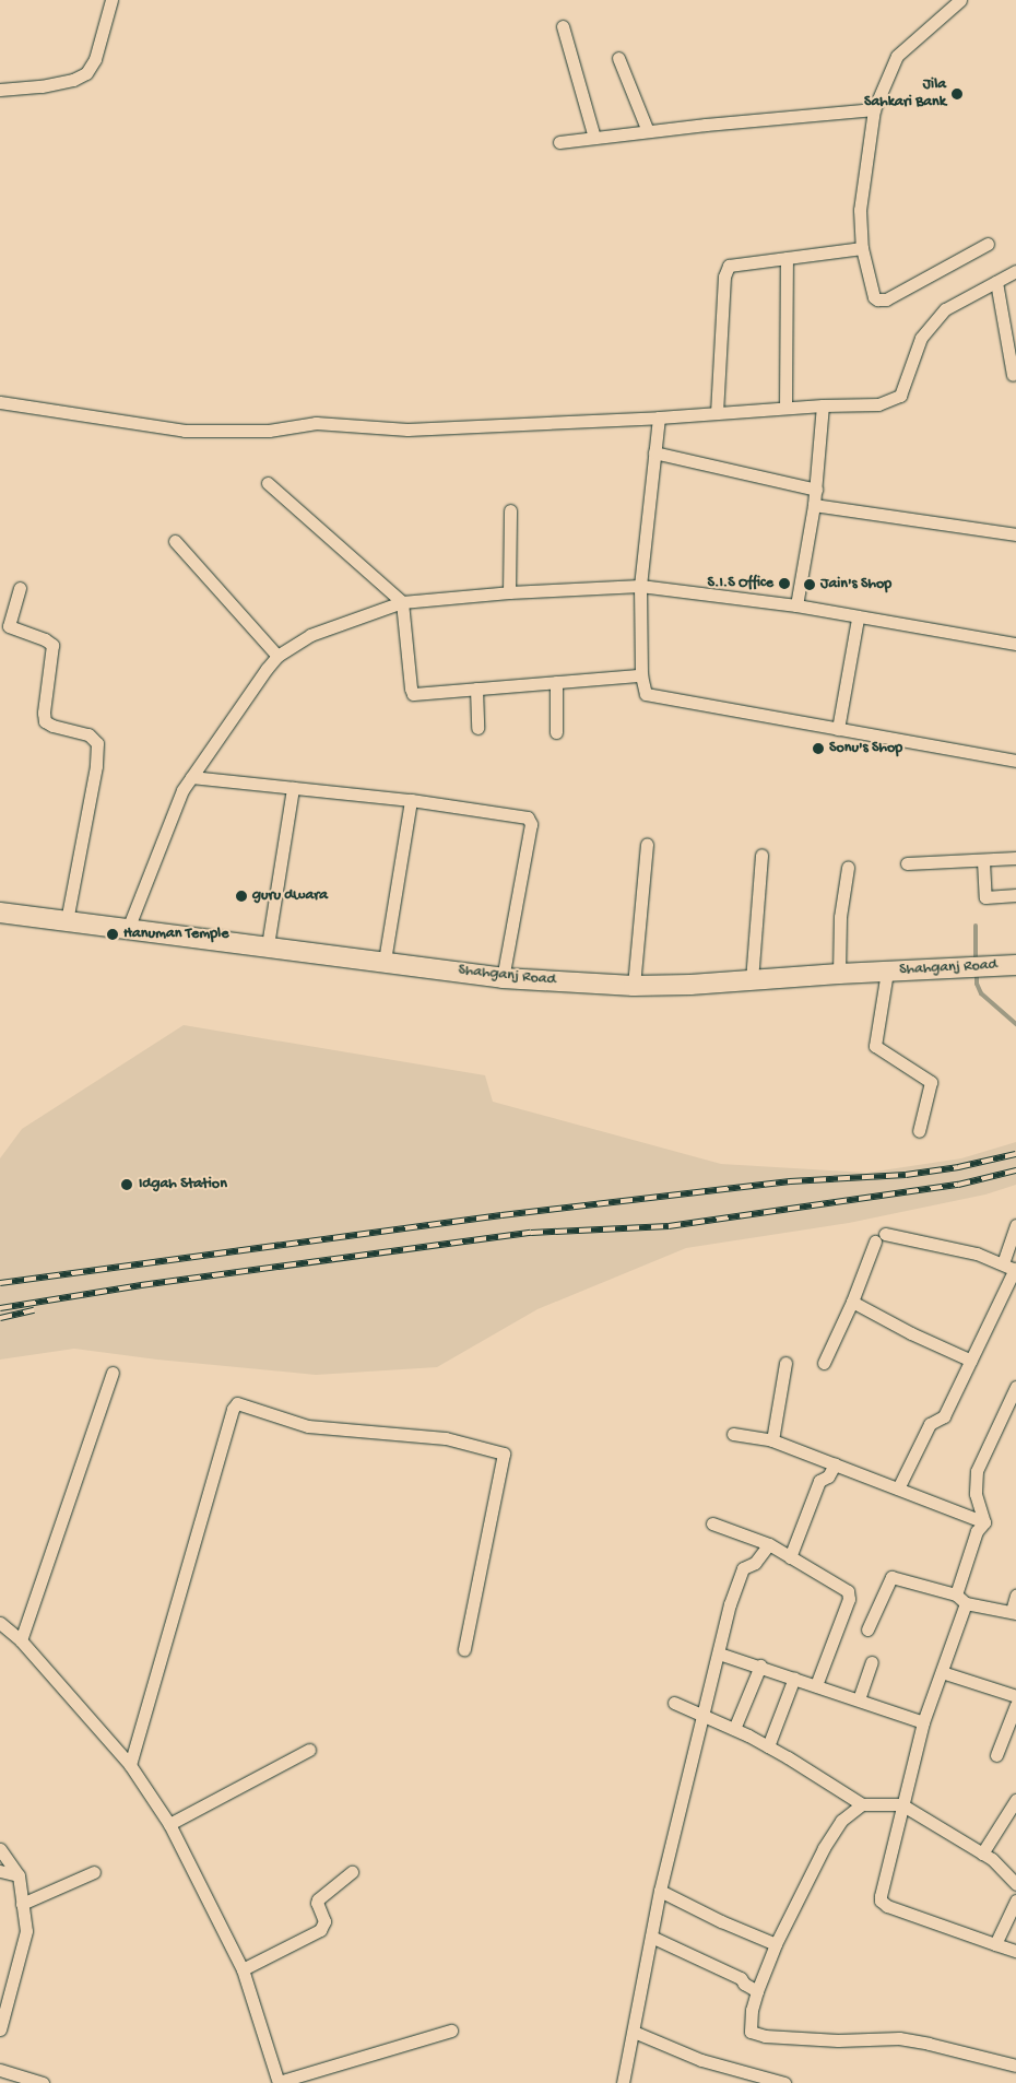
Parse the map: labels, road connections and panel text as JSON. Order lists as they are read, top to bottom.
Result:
{
  "streets": {
    "main road": ["Shahganj Road"]
  },
  "places": [
    "Jila Sahkari Bank",
    "S.I.S Office",
    "Jain's Shop",
    "Sonu's Shop",
    "guru dwara",
    "Hanuman Temple",
    "Idgah Station"
  ]
}
